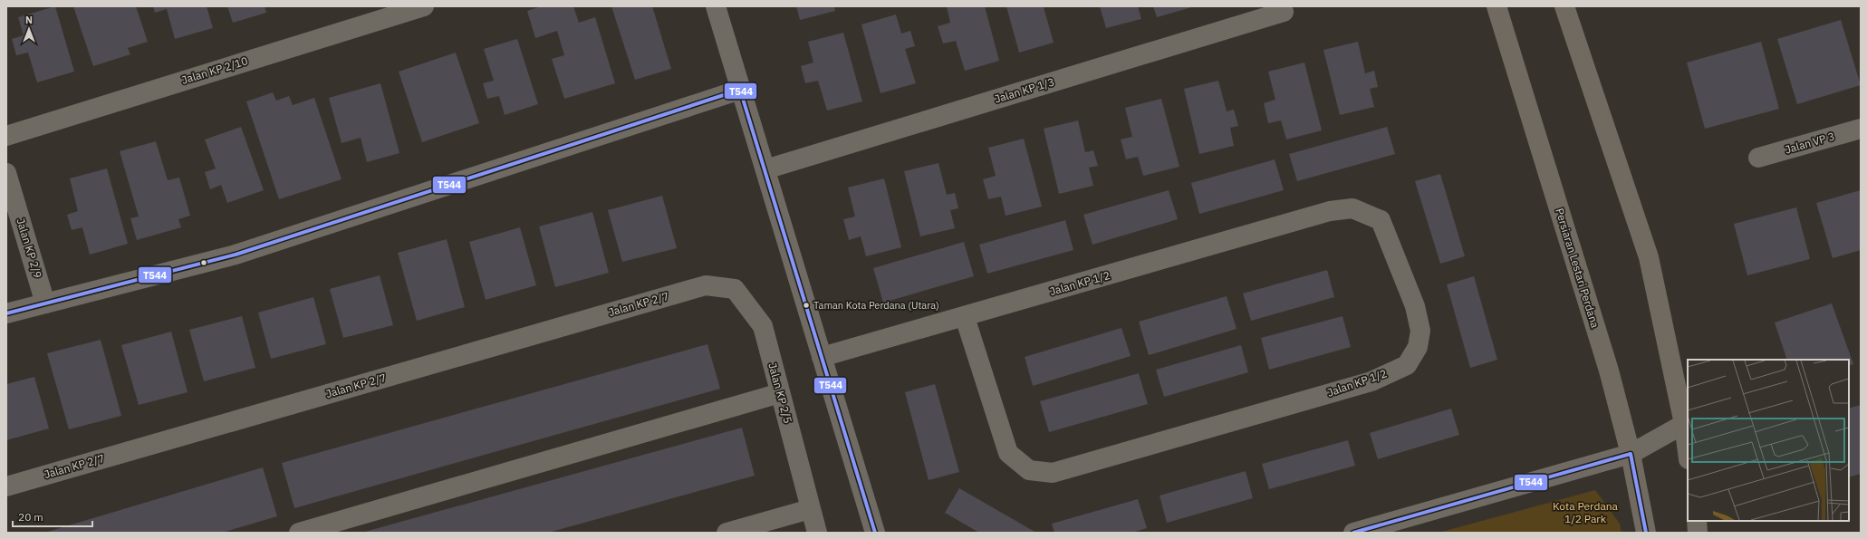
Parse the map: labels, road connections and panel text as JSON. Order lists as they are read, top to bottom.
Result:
{
  "streets": {
    "main road": ["Persiaran Lestari Perdana"],
    "street": [
      "Jalan KP 2/10",
      "Jalan KP 1/3",
      "Jalan VP 3",
      "Jalan KP 2/9",
      "Jalan KP 1/2",
      "Jalan KP 2/7",
      "Jalan KP 2/5"
    ]
  },
  "crossings": [
    ["Jalan KP 2/7", "Jalan KP 2/5"]
  ],
  "parks": ["Kota Perdana 1/2 Park"],
  "places": ["Taman Kota Perdana (Utara)"],
  "lines": ["transit line T544"],
  "scale_bar": "20 m",
  "north": "top"
}
